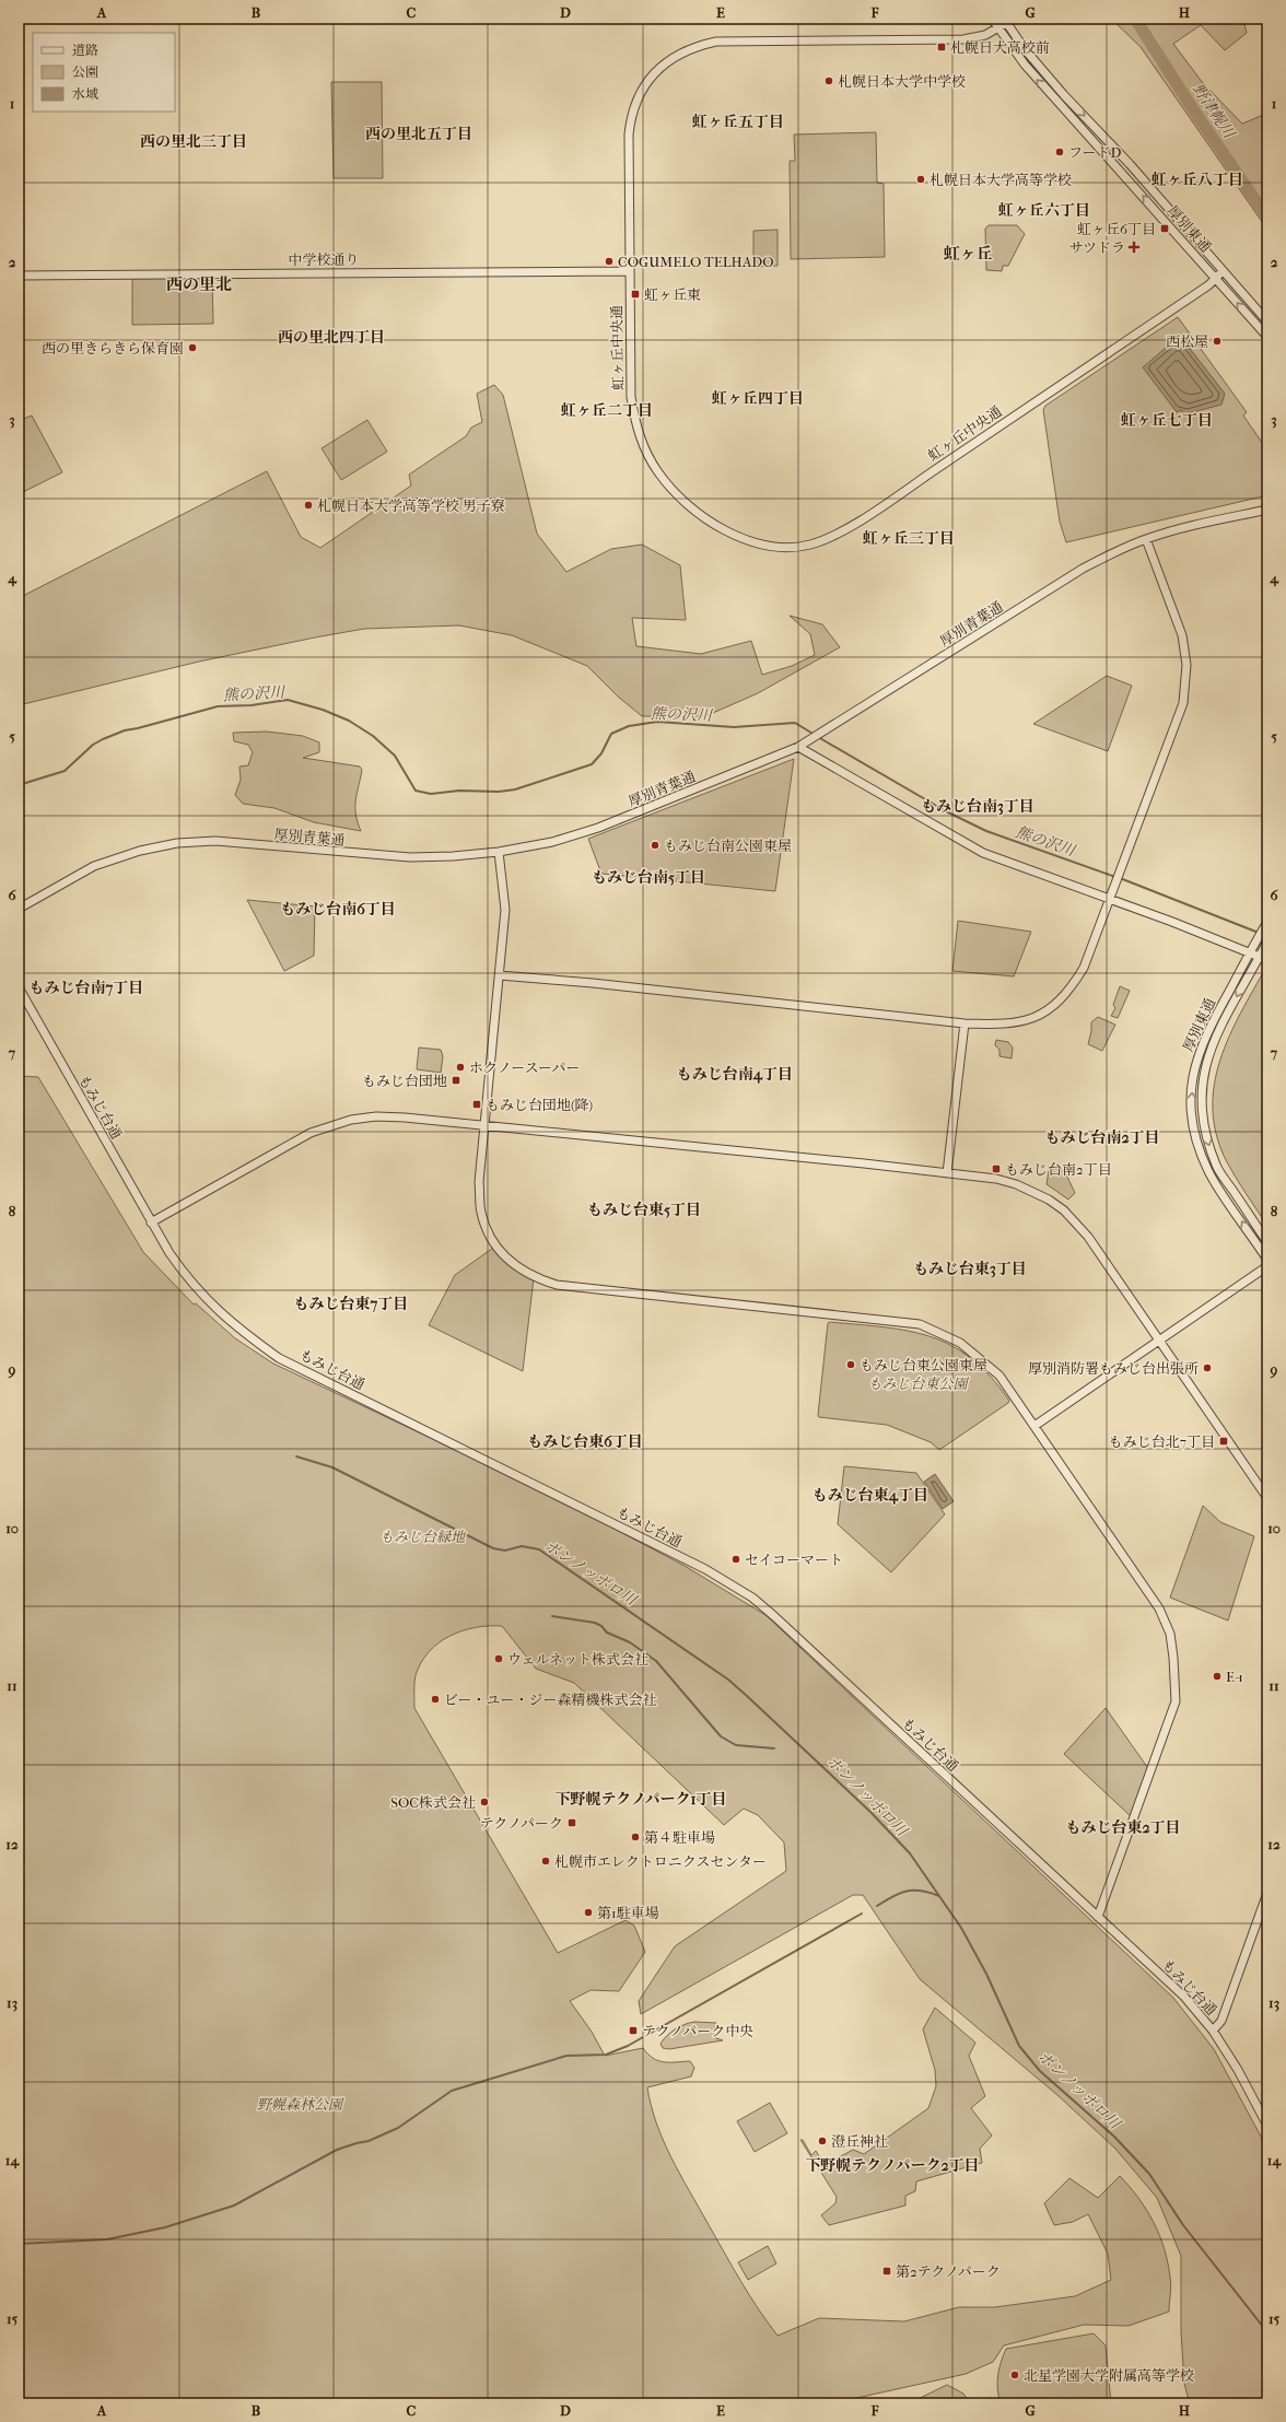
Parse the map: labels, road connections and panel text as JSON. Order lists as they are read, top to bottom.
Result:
{
  "streets": {
    "street": [
      "厚別東通",
      "中学校通り",
      "虹ヶ丘中央通",
      "厚別青葉通",
      "もみじ台通"
    ]
  },
  "crossings": [
    ["厚別東通", "虹ヶ丘中央通"],
    ["中学校通り", "虹ヶ丘中央通"]
  ],
  "districts": [
    "虹ヶ丘五丁目",
    "西の里北五丁目",
    "西の里北三丁目",
    "虹ヶ丘八丁目",
    "虹ヶ丘六丁目",
    "虹ヶ丘",
    "西の里北",
    "西の里北四丁目",
    "虹ヶ丘四丁目",
    "虹ヶ丘二丁目",
    "虹ヶ丘七丁目",
    "虹ヶ丘三丁目",
    "もみじ台南3丁目",
    "もみじ台南5丁目",
    "もみじ台南6丁目",
    "もみじ台南7丁目",
    "もみじ台南4丁目",
    "もみじ台南2丁目",
    "もみじ台東5丁目",
    "もみじ台東3丁目",
    "もみじ台東7丁目",
    "もみじ台東6丁目",
    "もみじ台東4丁目",
    "下野幌テクノパーク1丁目",
    "もみじ台東2丁目",
    "下野幌テクノパーク2丁目"
  ],
  "water": ["野津幌川", "熊の沢川", "ポンノッポロ川"],
  "parks": ["もみじ台東公園", "もみじ台緑地", "野幌森林公園"],
  "places": {
    "transit": [
      "札幌日大高校前",
      "虹ヶ丘6丁目",
      "虹ヶ丘東",
      "もみじ台団地",
      "もみじ台団地(降)",
      "もみじ台南2丁目",
      "もみじ台北7丁目",
      "テクノパーク",
      "テクノパーク中央",
      "第2テクノパーク"
    ],
    "other": [
      "札幌日本大学中学校",
      "フードD",
      "札幌日本大学高等学校",
      "COGUMELO TELHADO",
      "西松屋",
      "西の里きらきら保育園",
      "札幌日本大学高等学校 男子寮",
      "もみじ台南公園東屋",
      "ホクノースーパー",
      "もみじ台東公園東屋",
      "厚別消防署もみじ台出張所",
      "セイコーマート",
      "ウェルネット株式会社",
      "E-1",
      "ビー・ユー・ジー森精機株式会社",
      "SOC株式会社",
      "第４駐車場",
      "札幌市エレクトロニクスセンター",
      "第1駐車場",
      "澄丘神社",
      "北星学園大学附属高等学校"
    ],
    "health": ["サツドラ"]
  },
  "legend": ["道路", "公園", "水域"],
  "grid": {
    "columns": [
      "A",
      "B",
      "C",
      "D",
      "E",
      "F",
      "G",
      "H"
    ],
    "rows": [
      "1",
      "2",
      "3",
      "4",
      "5",
      "6",
      "7",
      "8",
      "9",
      "10",
      "11",
      "12",
      "13",
      "14",
      "15"
    ]
  }
}
